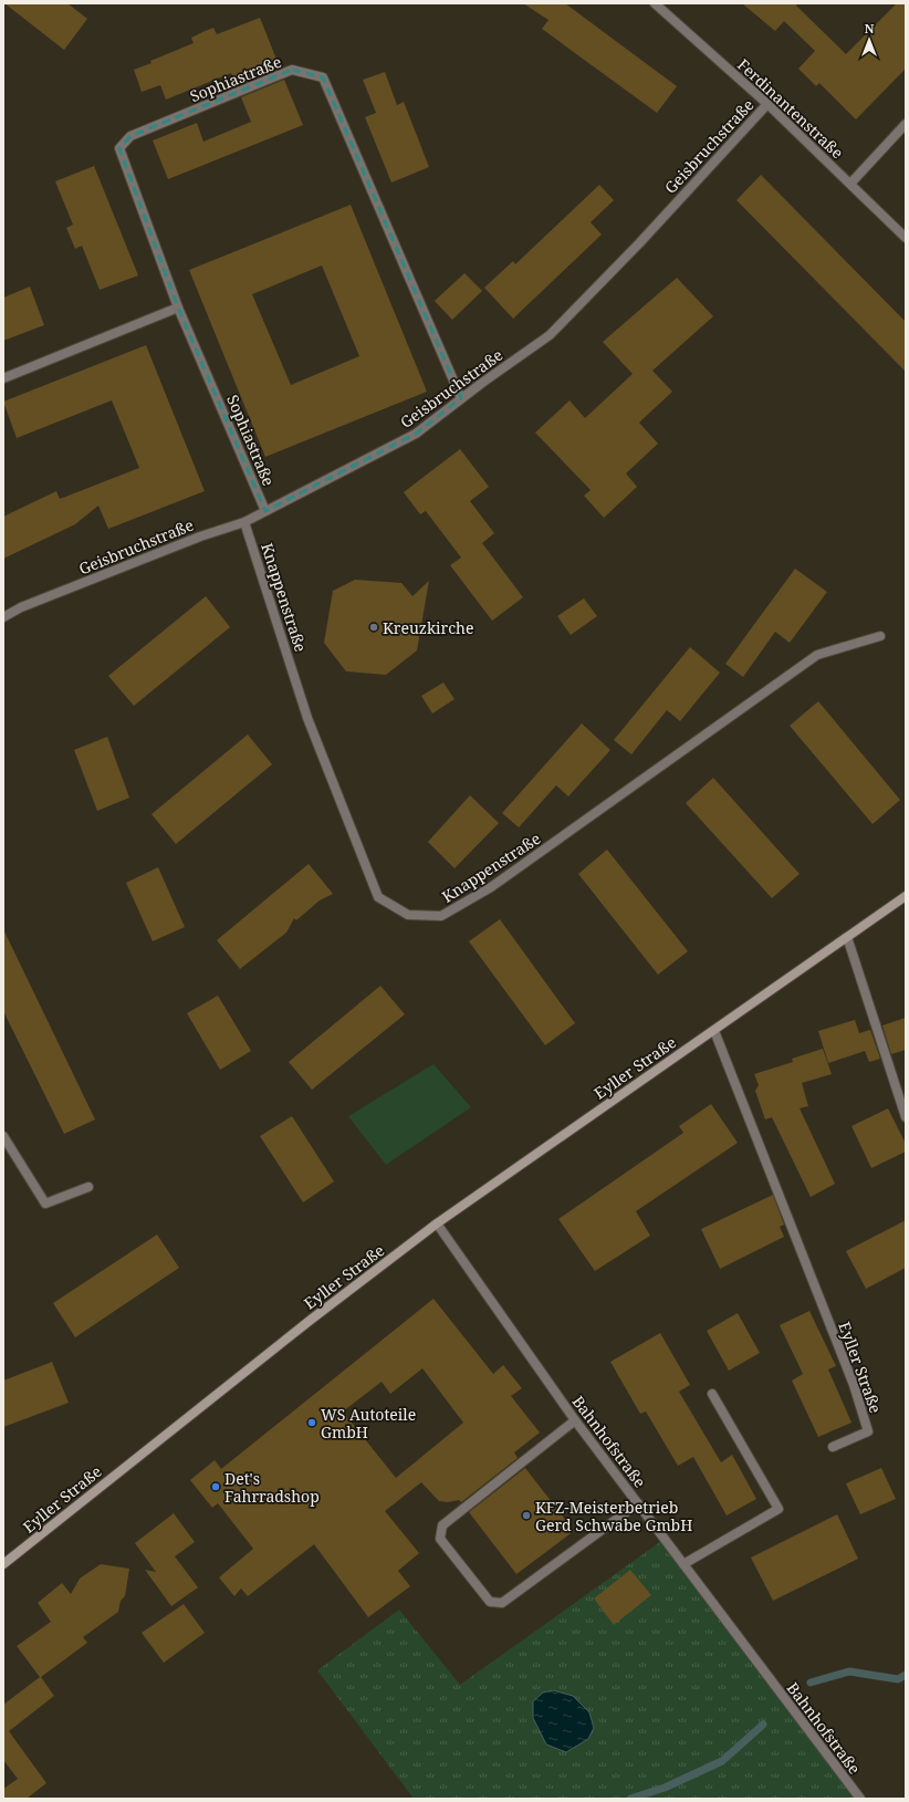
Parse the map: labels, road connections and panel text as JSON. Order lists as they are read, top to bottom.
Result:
{
  "streets": {
    "main road": ["Eyller Straße"],
    "street": [
      "Sophiastraße",
      "Ferdinantenstraße",
      "Geisbruchstraße",
      "Knappenstraße",
      "Bahnhofstraße"
    ]
  },
  "crossings": [
    ["Sophiastraße", "Geisbruchstraße"],
    ["Ferdinantenstraße", "Geisbruchstraße"],
    ["Geisbruchstraße", "Knappenstraße"],
    ["Eyller Straße", "Bahnhofstraße"]
  ],
  "places": [
    "Kreuzkirche",
    "WS Autoteile GmbH",
    "Det's Fahrradshop",
    "KFZ-Meisterbetrieb Gerd Schwabe GmbH"
  ],
  "north": "top"
}
